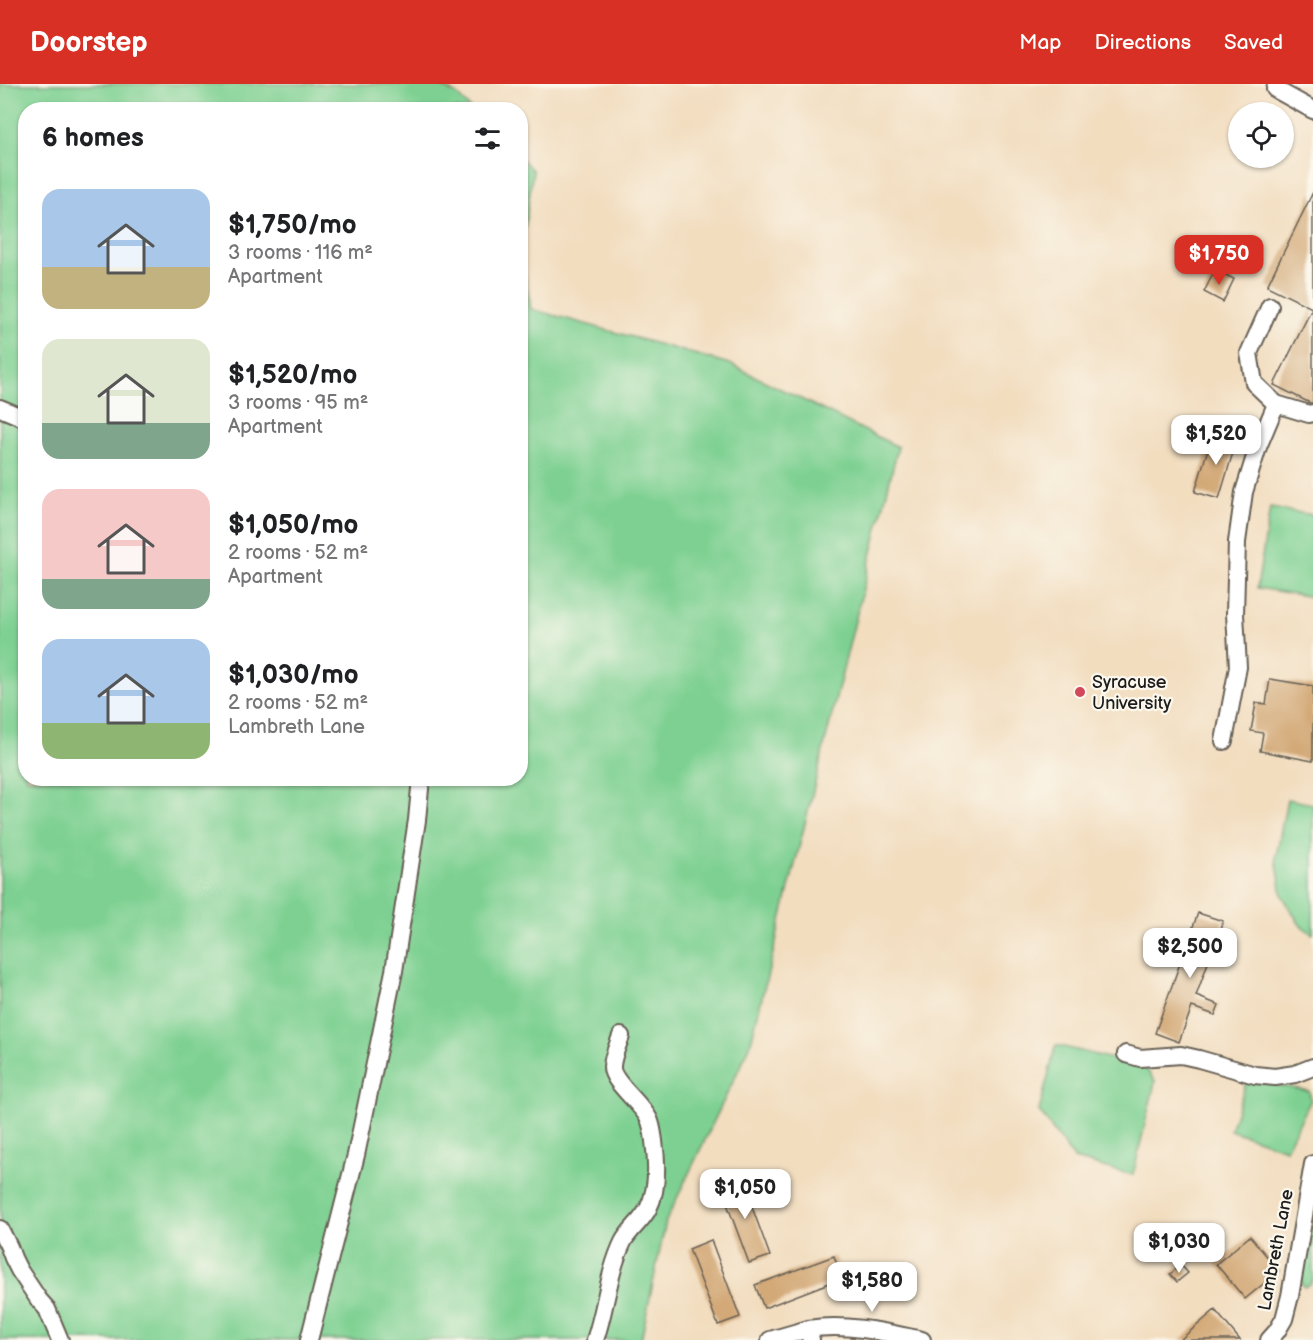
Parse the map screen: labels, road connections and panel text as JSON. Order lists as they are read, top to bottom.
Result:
{
  "streets": {
    "street": ["Lambreth Lane"]
  },
  "places": ["Syracuse University"],
  "page": {
    "header": "Doorstep",
    "nav": ["Map", "Directions", "Saved"],
    "heading": "6 homes",
    "list": [
      {
        "name": "$1,750/mo",
        "note": "3 rooms · 116 m² · Apartment"
      },
      {
        "name": "$1,520/mo",
        "note": "3 rooms · 95 m² · Apartment"
      },
      {
        "name": "$1,050/mo",
        "note": "2 rooms · 52 m² · Apartment"
      },
      {
        "name": "$1,030/mo",
        "note": "2 rooms · 52 m² · Lambreth Lane"
      }
    ],
    "price": [
      "$1,750",
      "$1,520",
      "$2,500",
      "$1,050",
      "$1,030",
      "$1,580"
    ]
  }
}
